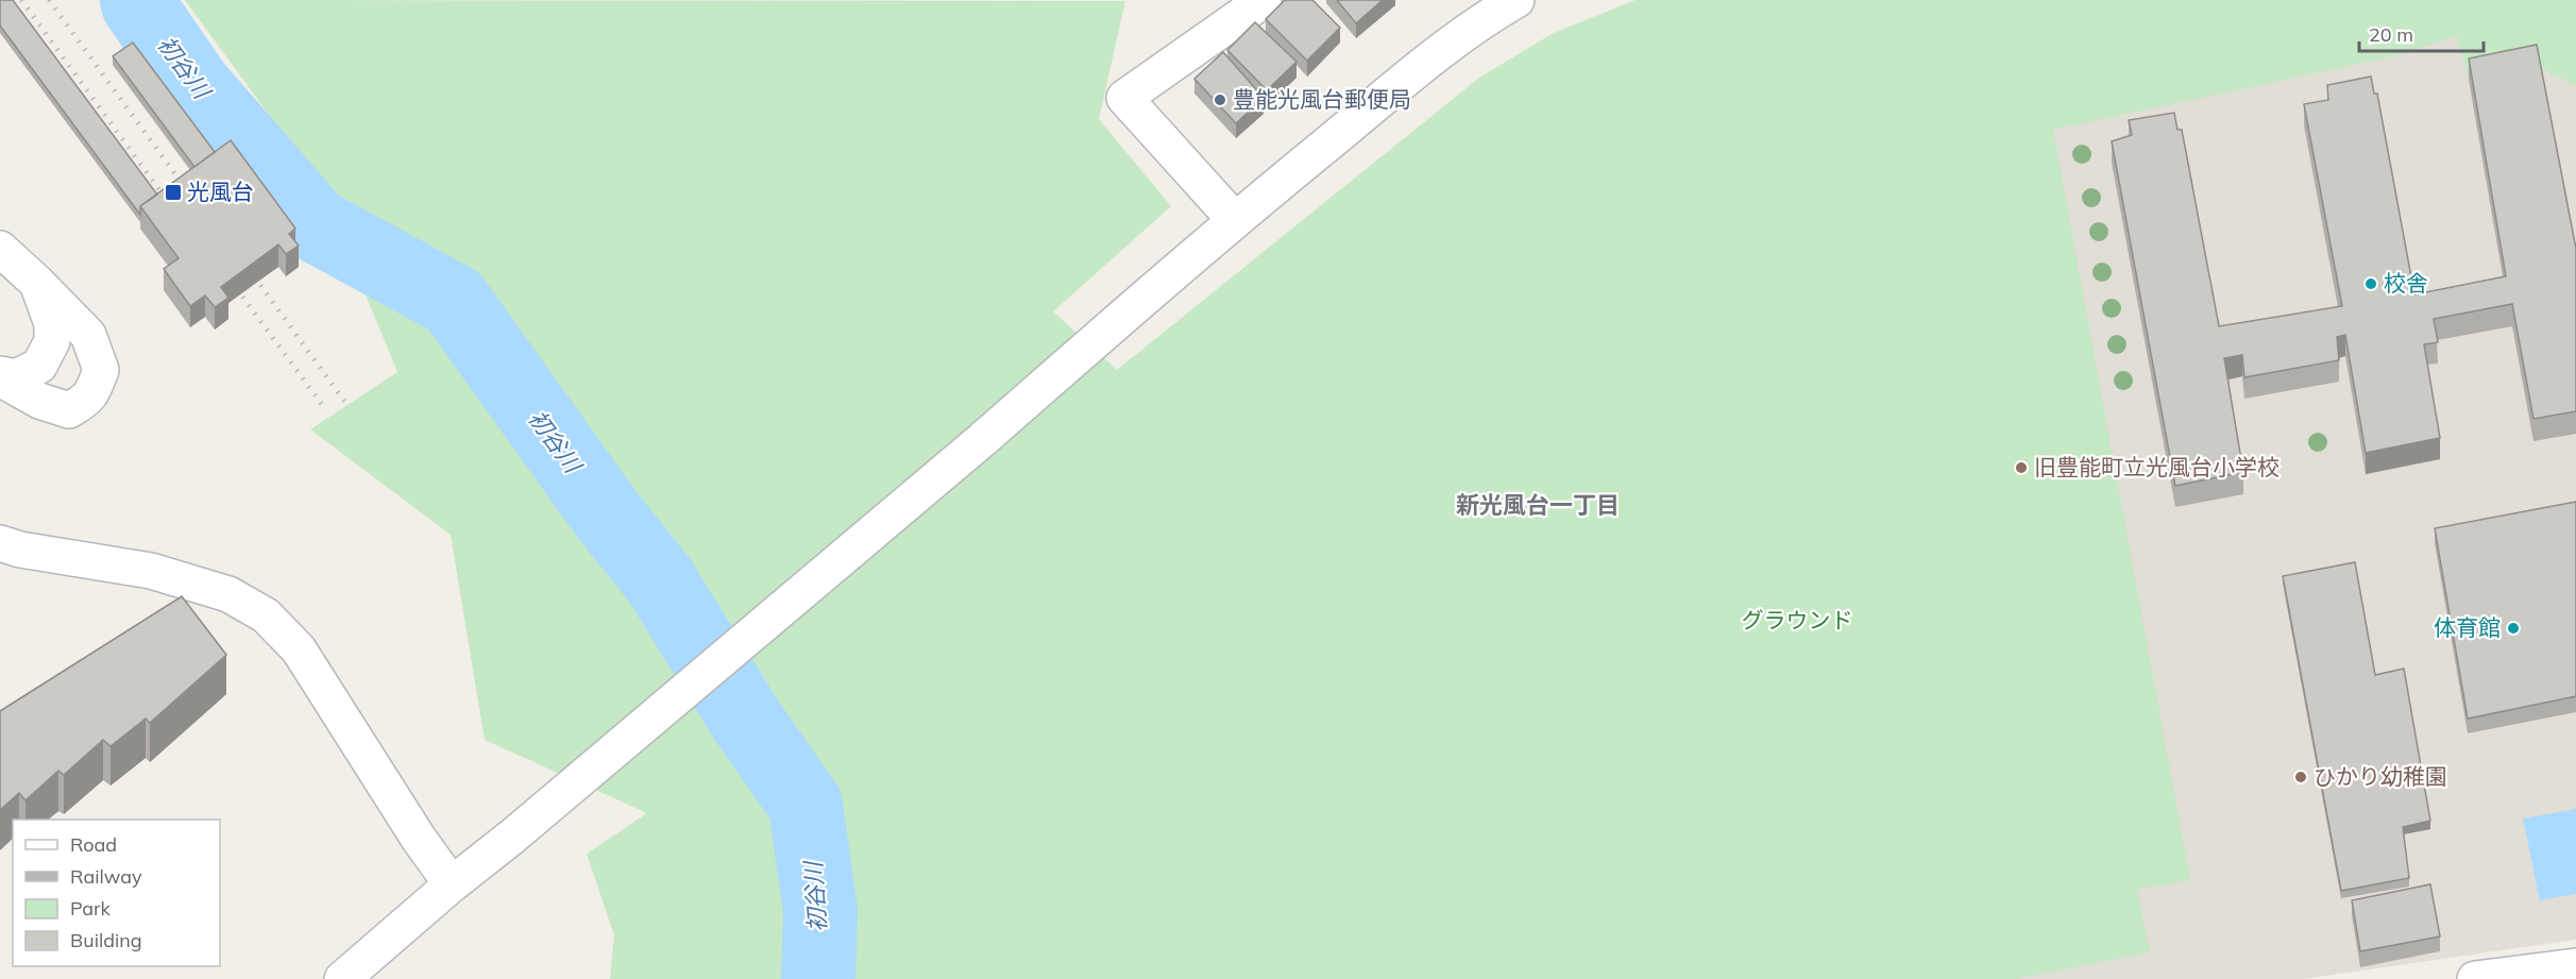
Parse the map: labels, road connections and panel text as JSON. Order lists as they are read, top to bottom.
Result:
{
  "districts": ["新光風台一丁目"],
  "water": ["初谷川"],
  "parks": ["グラウンド"],
  "places": {
    "other": [
      "豊能光風台郵便局",
      "校舎",
      "旧豊能町立光風台小学校",
      "体育館",
      "ひかり幼稚園"
    ],
    "transit": ["光風台"]
  },
  "legend": [
    "Road",
    "Railway",
    "Park",
    "Building"
  ],
  "scale_bar": "20 m"
}
